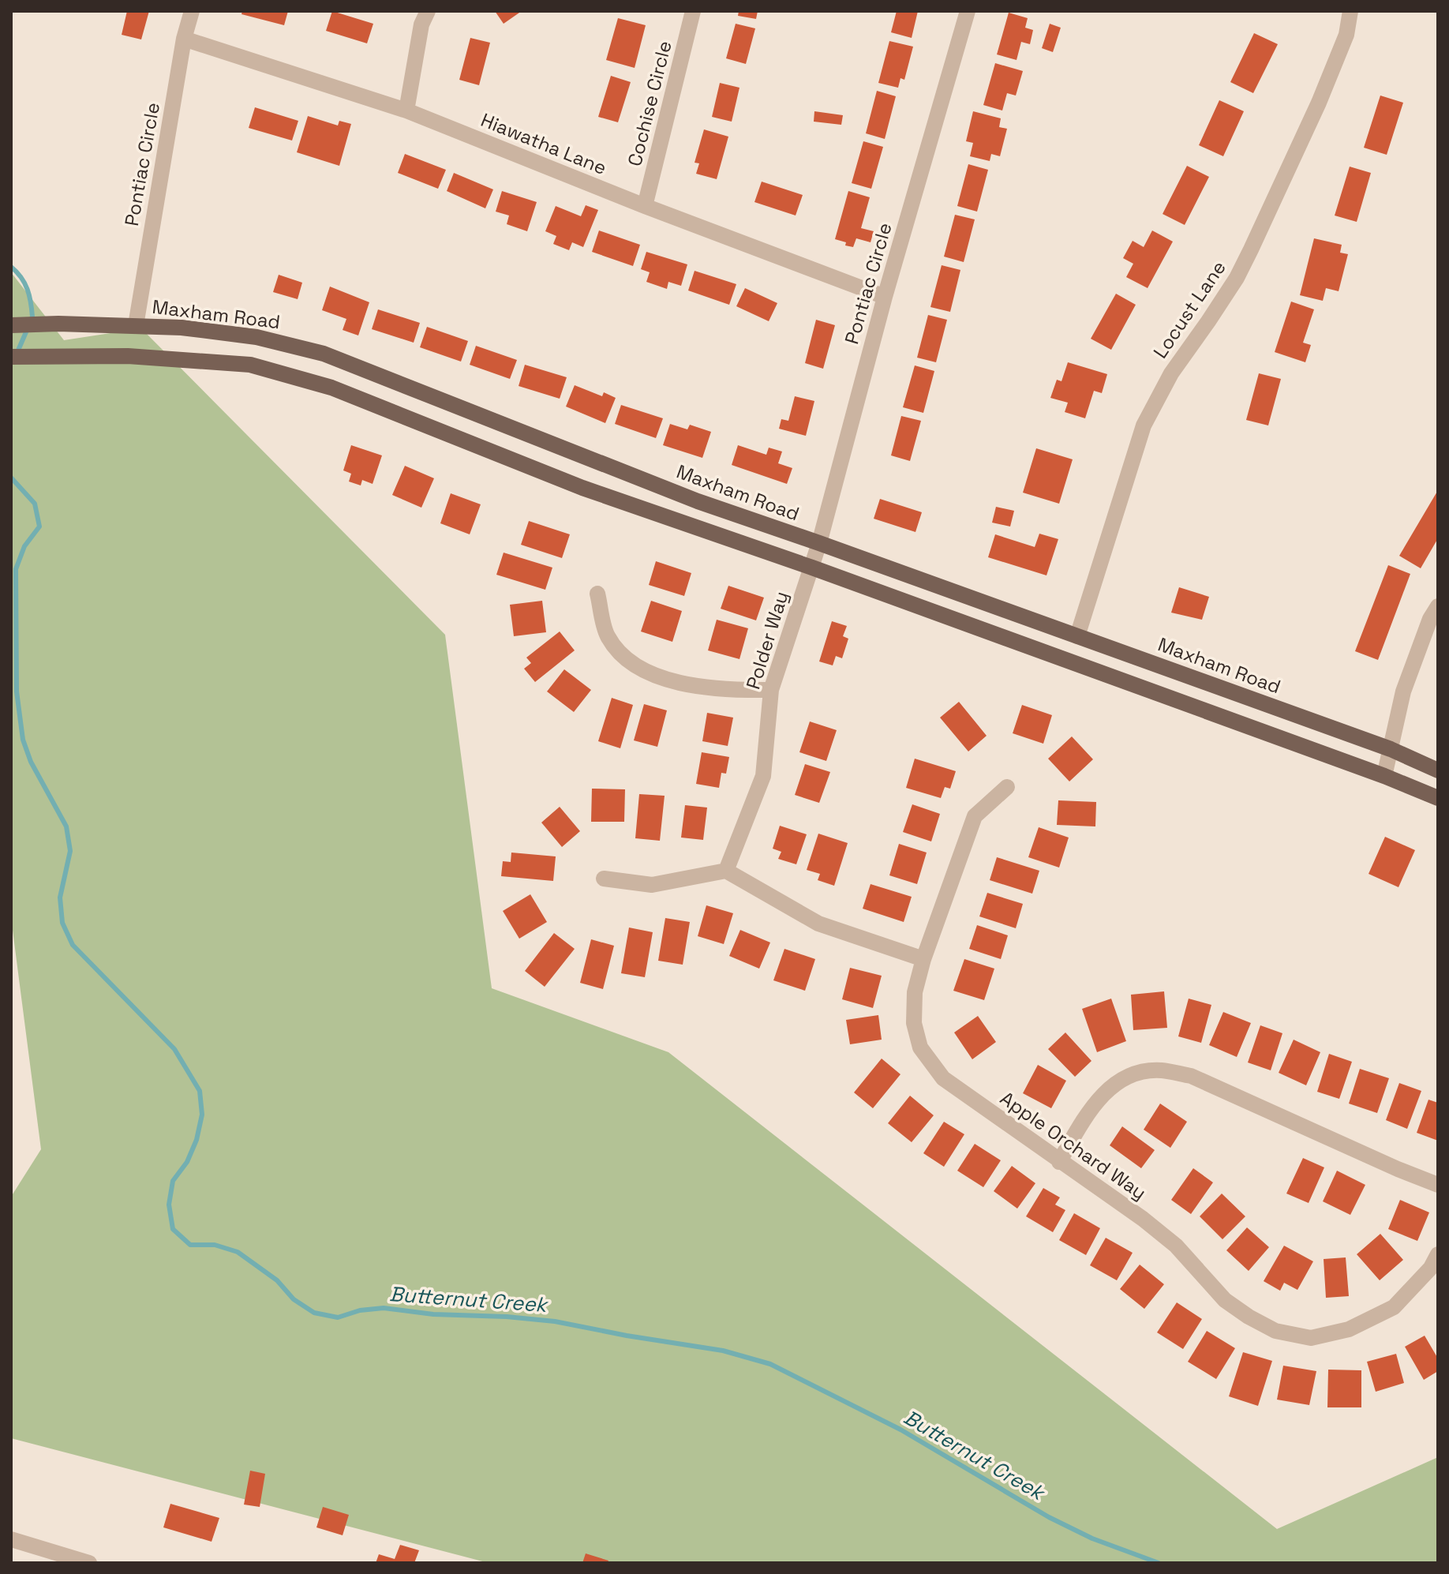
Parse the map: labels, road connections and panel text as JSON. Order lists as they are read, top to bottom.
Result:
{
  "streets": {
    "main road": ["Maxham Road"],
    "street": [
      "Cochise Circle",
      "Hiawatha Lane",
      "Pontiac Circle",
      "Locust Lane",
      "Polder Way",
      "Apple Orchard Way"
    ]
  },
  "crossings": [
    ["Cochise Circle", "Hiawatha Lane"],
    ["Hiawatha Lane", "Pontiac Circle"],
    ["Pontiac Circle", "Maxham Road"],
    ["Pontiac Circle", "Polder Way"],
    ["Locust Lane", "Maxham Road"]
  ],
  "water": ["Butternut Creek"]
}
